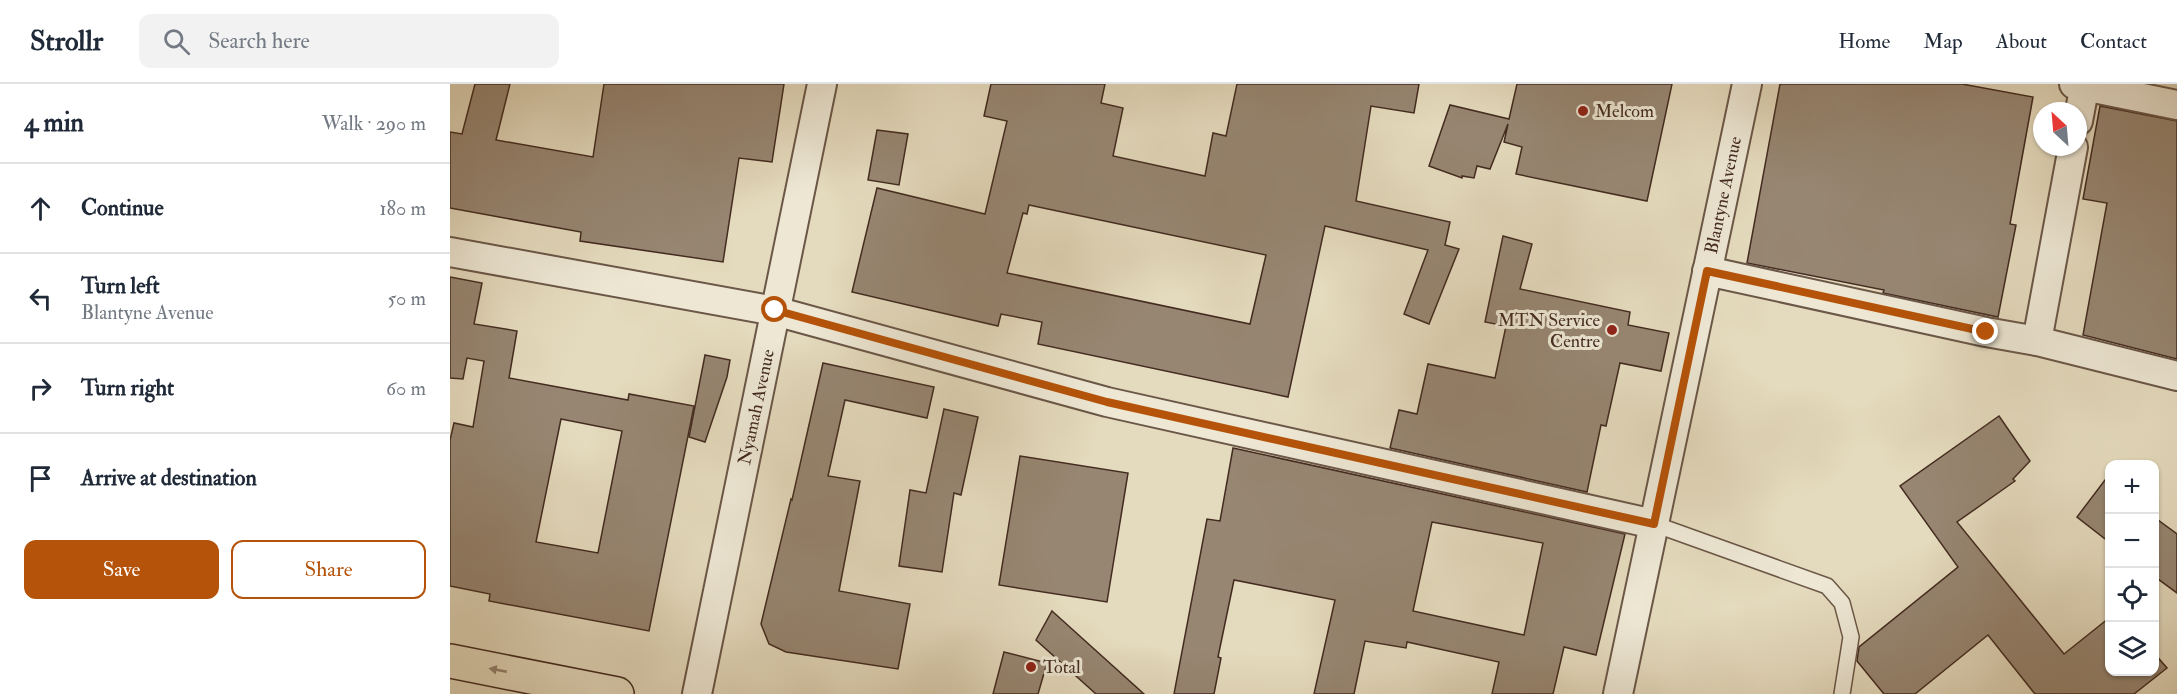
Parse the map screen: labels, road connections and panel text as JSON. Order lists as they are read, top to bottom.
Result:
{
  "streets": {
    "street": ["Blantyne Avenue", "Nyamah Avenue"]
  },
  "places": ["Melcom", "MTN Service Centre", "Total"],
  "north": "top left",
  "page": {
    "header": "Strollr",
    "search": "Search here",
    "nav": [
      "Home",
      "Map",
      "About",
      "Contact"
    ],
    "heading": ["4 min", "Walk · 290 m"],
    "list": [
      ["Continue", "180 m"],
      ["Turn left", "Blantyne Avenue", "50 m"],
      ["Turn right", "60 m"],
      "Arrive at destination"
    ],
    "map_buttons": ["+", "−"],
    "buttons": ["Save", "Share"]
  }
}
